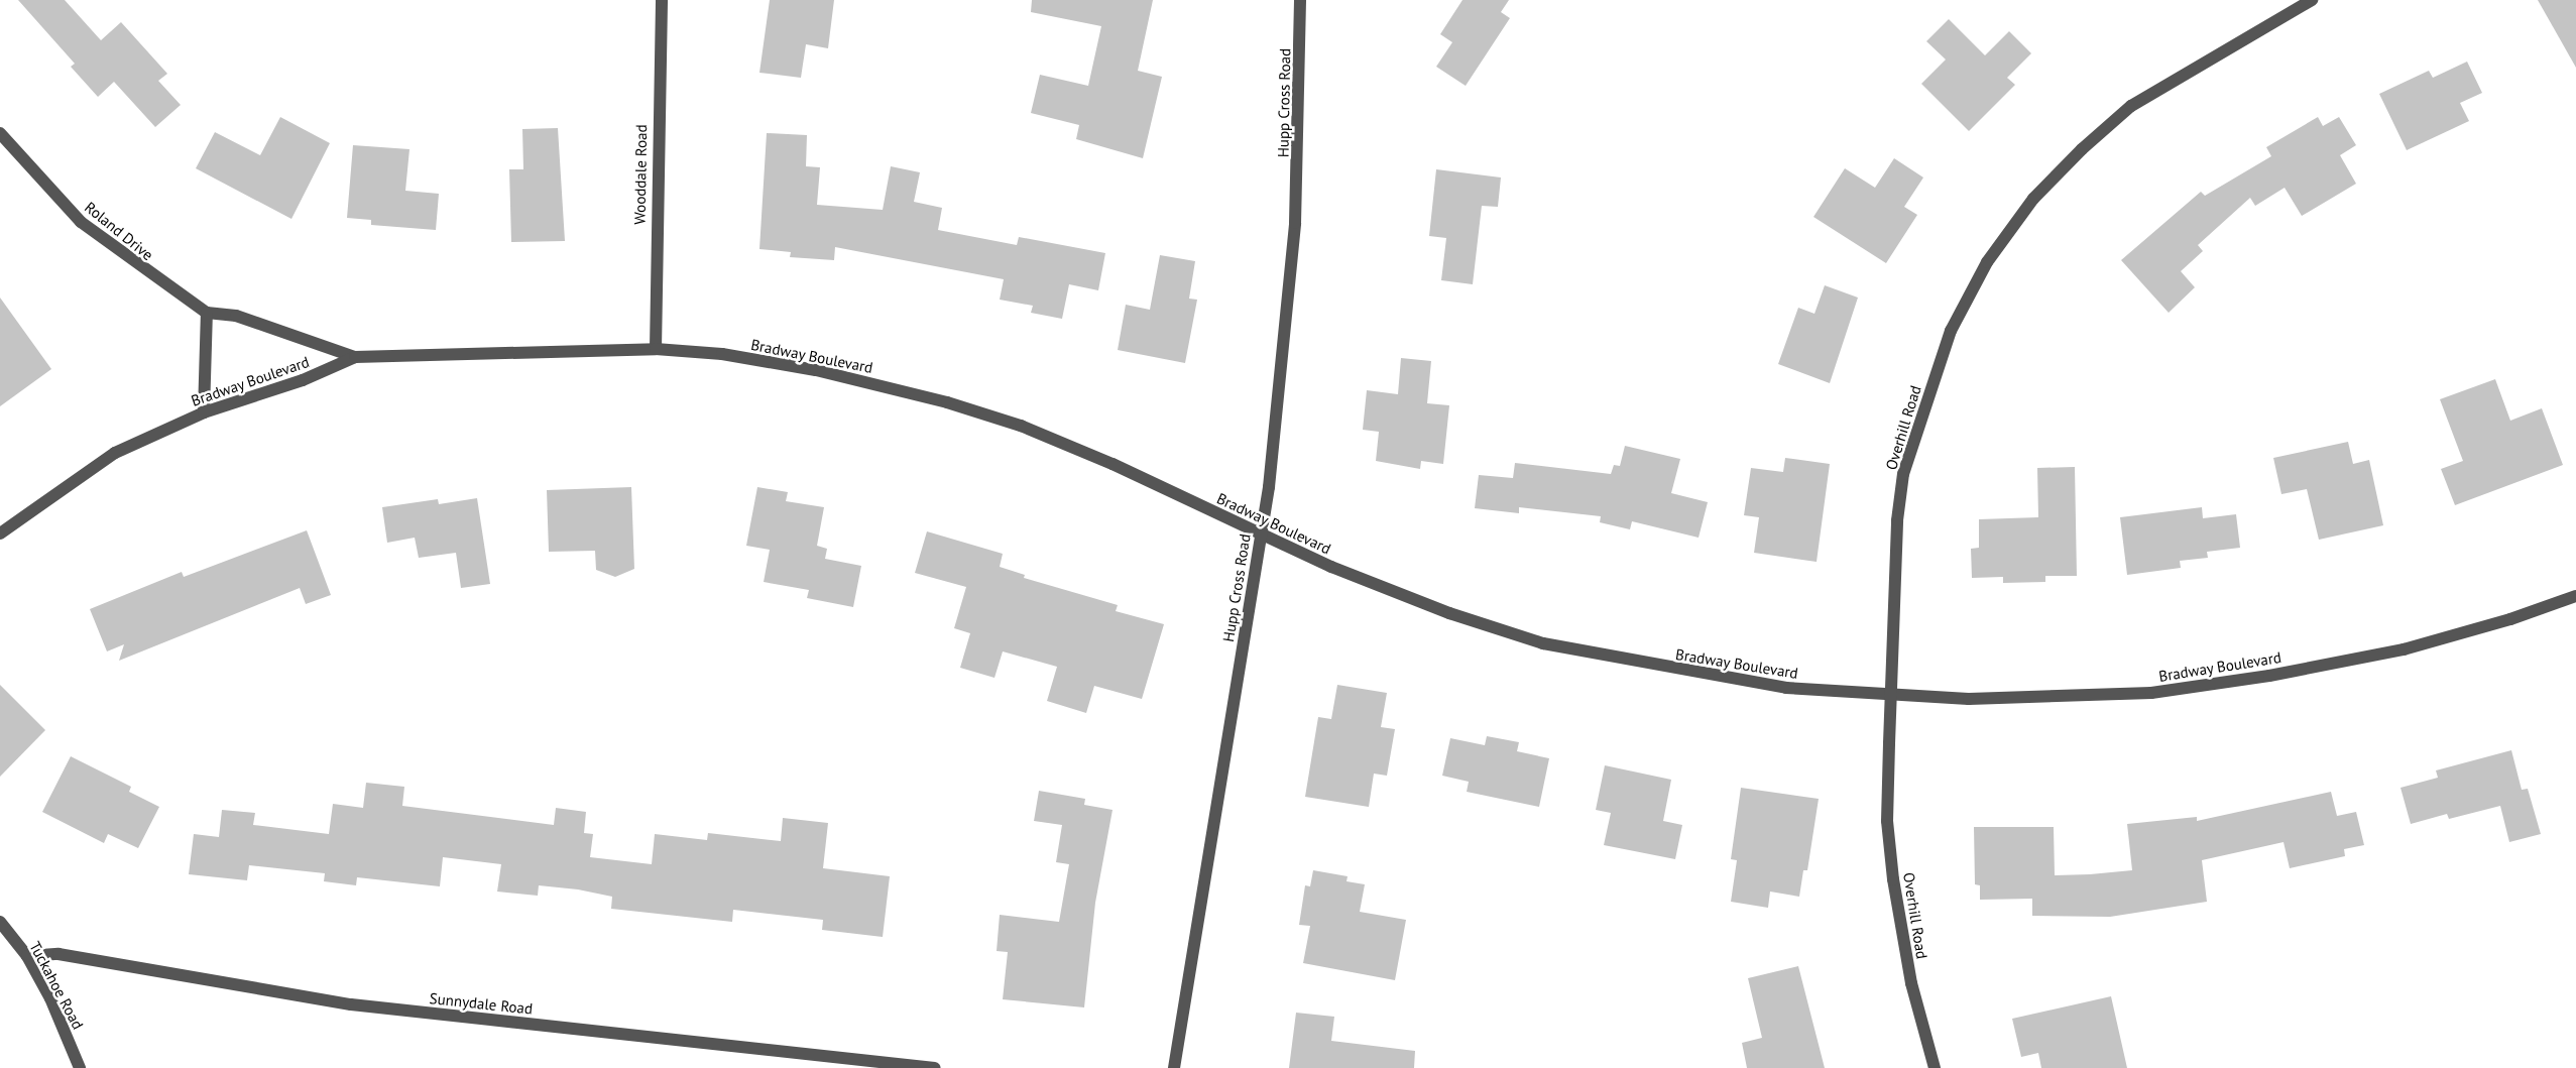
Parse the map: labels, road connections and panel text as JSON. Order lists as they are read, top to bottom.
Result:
{
  "streets": {
    "street": [
      "Hupp Cross Road",
      "Wooddale Road",
      "Roland Drive",
      "Bradway Boulevard",
      "Overhill Road",
      "Tuckahoe Road",
      "Sunnydale Road"
    ]
  },
  "crossings": [
    ["Hupp Cross Road", "Bradway Boulevard"],
    ["Wooddale Road", "Bradway Boulevard"],
    ["Roland Drive", "Bradway Boulevard"],
    ["Bradway Boulevard", "Overhill Road"],
    ["Tuckahoe Road", "Sunnydale Road"]
  ]
}
